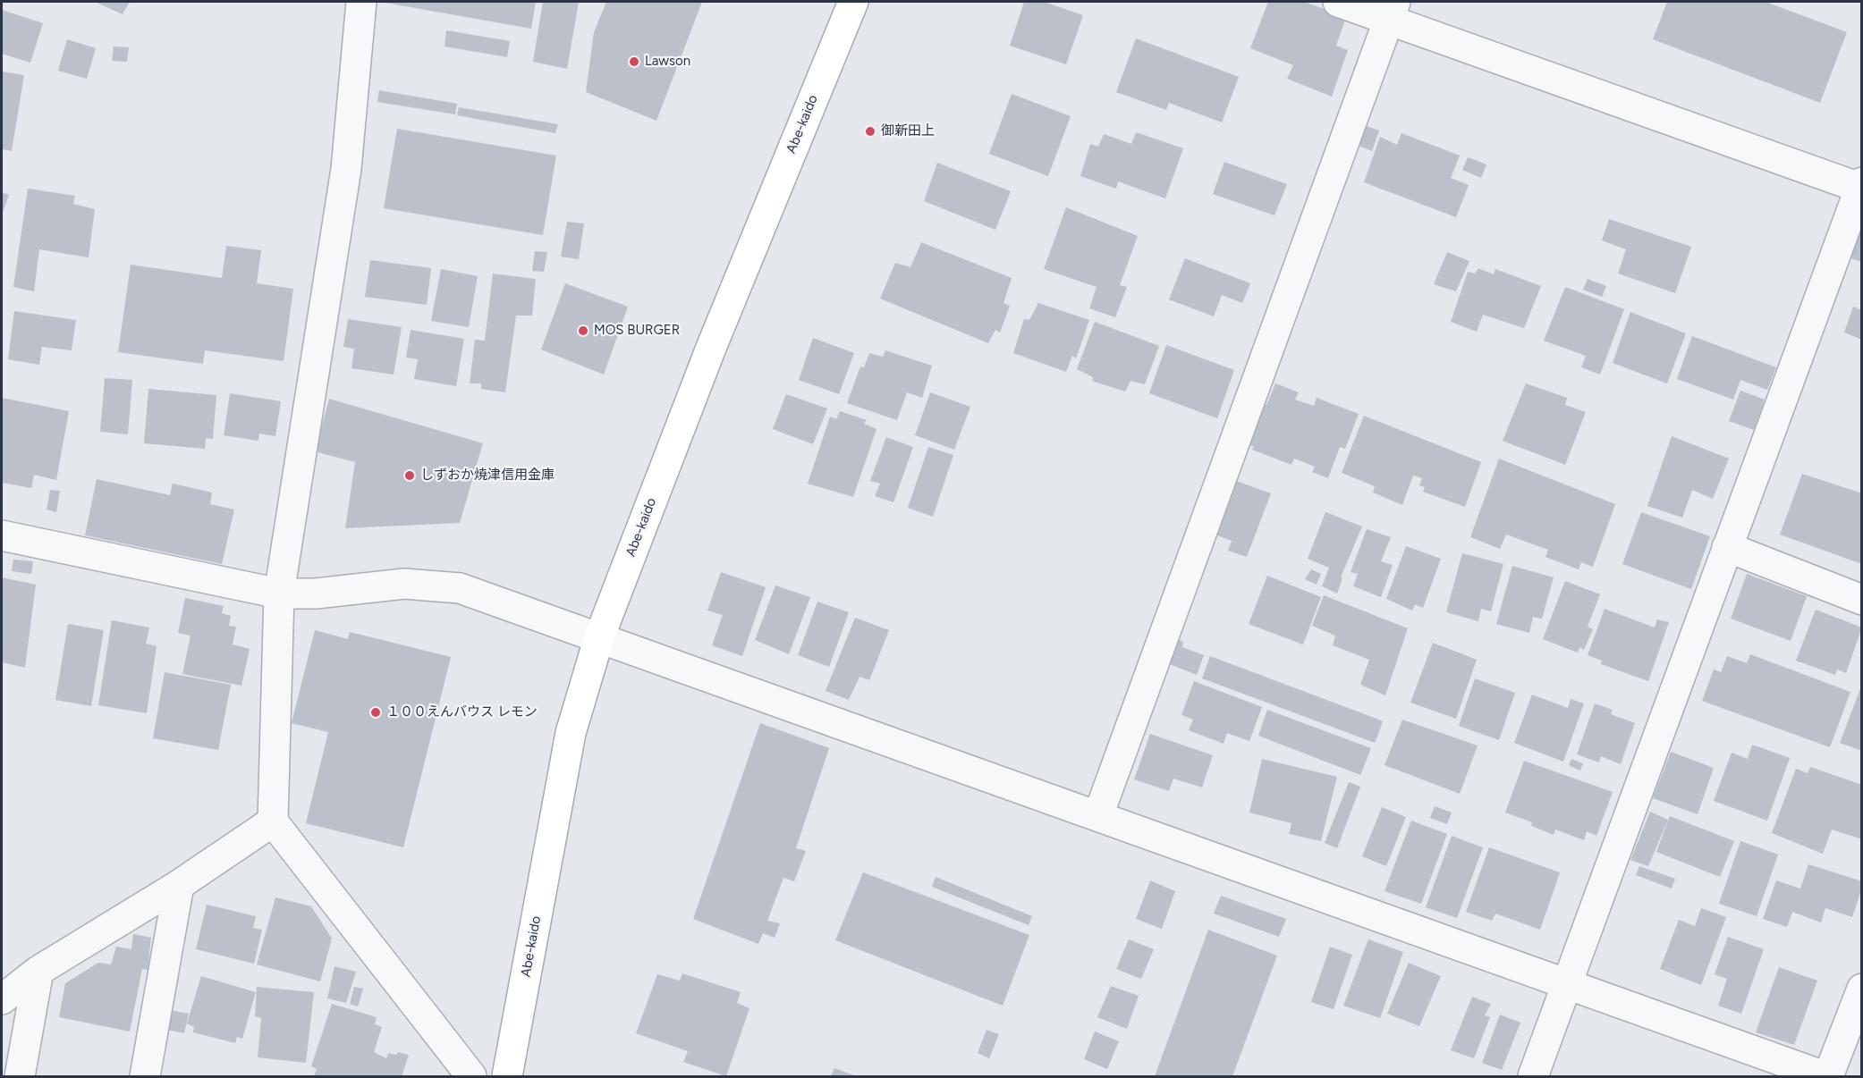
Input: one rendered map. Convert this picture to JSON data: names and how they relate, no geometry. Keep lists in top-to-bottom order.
{
  "streets": {
    "main road": ["Abe-kaido"]
  },
  "places": [
    "Lawson",
    "御新田上",
    "MOS BURGER",
    "しずおか焼津信用金庫",
    "１００えんバウス レモン"
  ]
}
